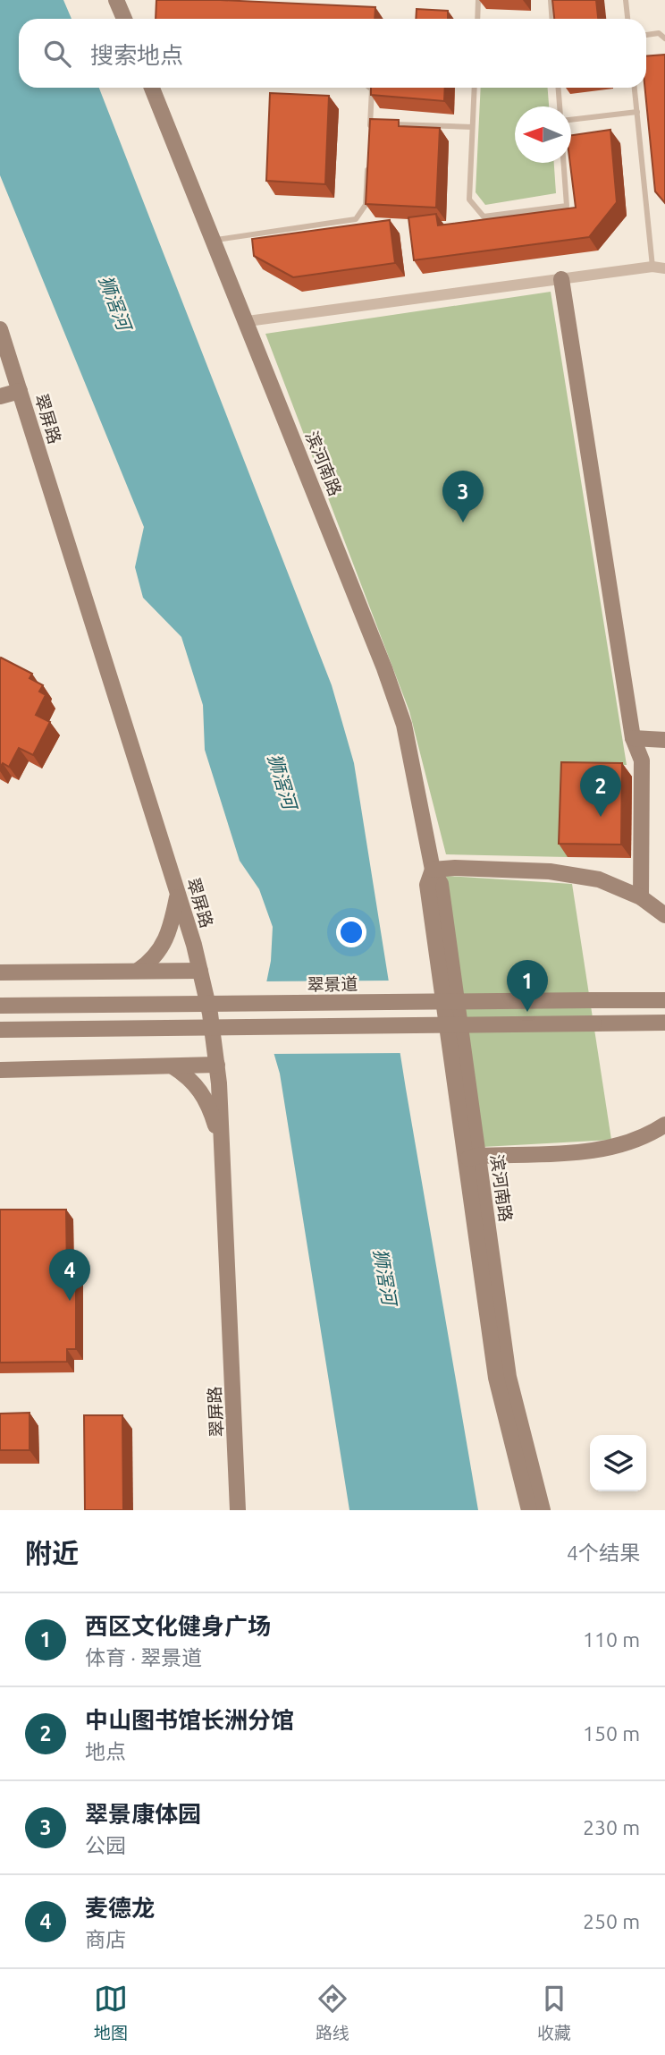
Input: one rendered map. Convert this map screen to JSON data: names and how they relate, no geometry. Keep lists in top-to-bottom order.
{
  "streets": {
    "street": ["翠屏路", "滨河南路", "翠景道"]
  },
  "water": ["狮滘河"],
  "north": "left",
  "page": {
    "search": "搜索地点",
    "pins": [
      "3",
      "2",
      "1",
      "4"
    ],
    "heading": ["附近", "4个结果"],
    "list": [
      {
        "mark": "1",
        "name": "西区文化健身广场",
        "note": "体育 · 翠景道",
        "value": "110 m"
      },
      {
        "mark": "2",
        "name": "中山图书馆长洲分馆",
        "note": "地点",
        "value": "150 m"
      },
      {
        "mark": "3",
        "name": "翠景康体园",
        "note": "公园",
        "value": "230 m"
      },
      {
        "mark": "4",
        "name": "麦德龙",
        "note": "商店",
        "value": "250 m"
      }
    ],
    "nav": ["地图", "路线", "收藏"]
  }
}
